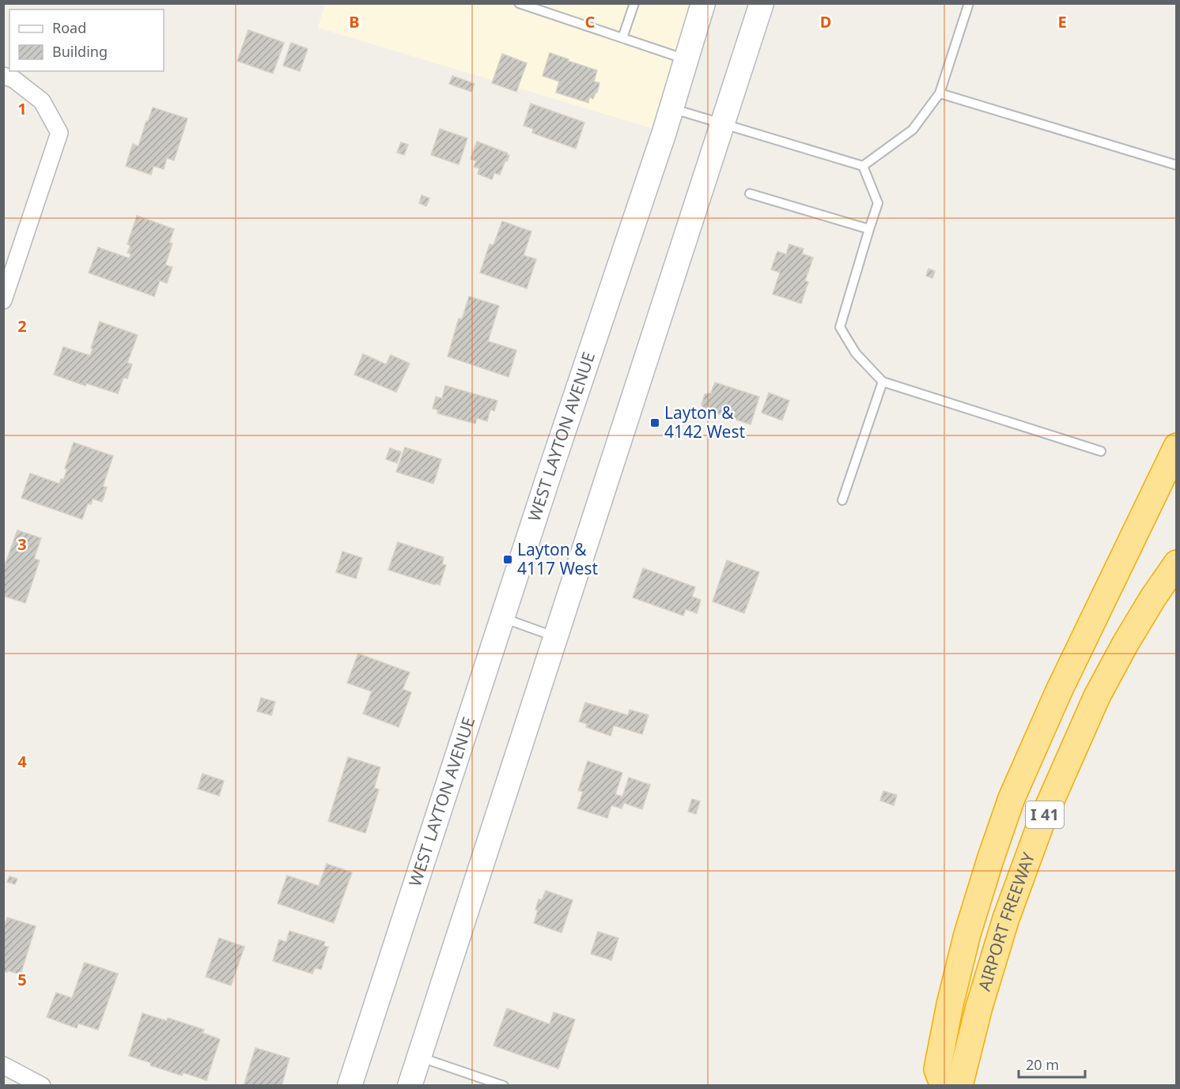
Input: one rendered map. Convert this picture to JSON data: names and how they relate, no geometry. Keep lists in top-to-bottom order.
{
  "streets": {
    "highway": ["I 41", "AIRPORT FREEWAY"],
    "main road": ["WEST LAYTON AVENUE"]
  },
  "places": {
    "transit": ["Layton & 4142 West", "Layton & 4117 West"]
  },
  "legend": ["Road", "Building"],
  "scale_bar": "20 m",
  "grid": {
    "columns": [
      "B",
      "C",
      "D",
      "E"
    ],
    "rows": [
      "1",
      "2",
      "3",
      "4",
      "5"
    ]
  }
}
